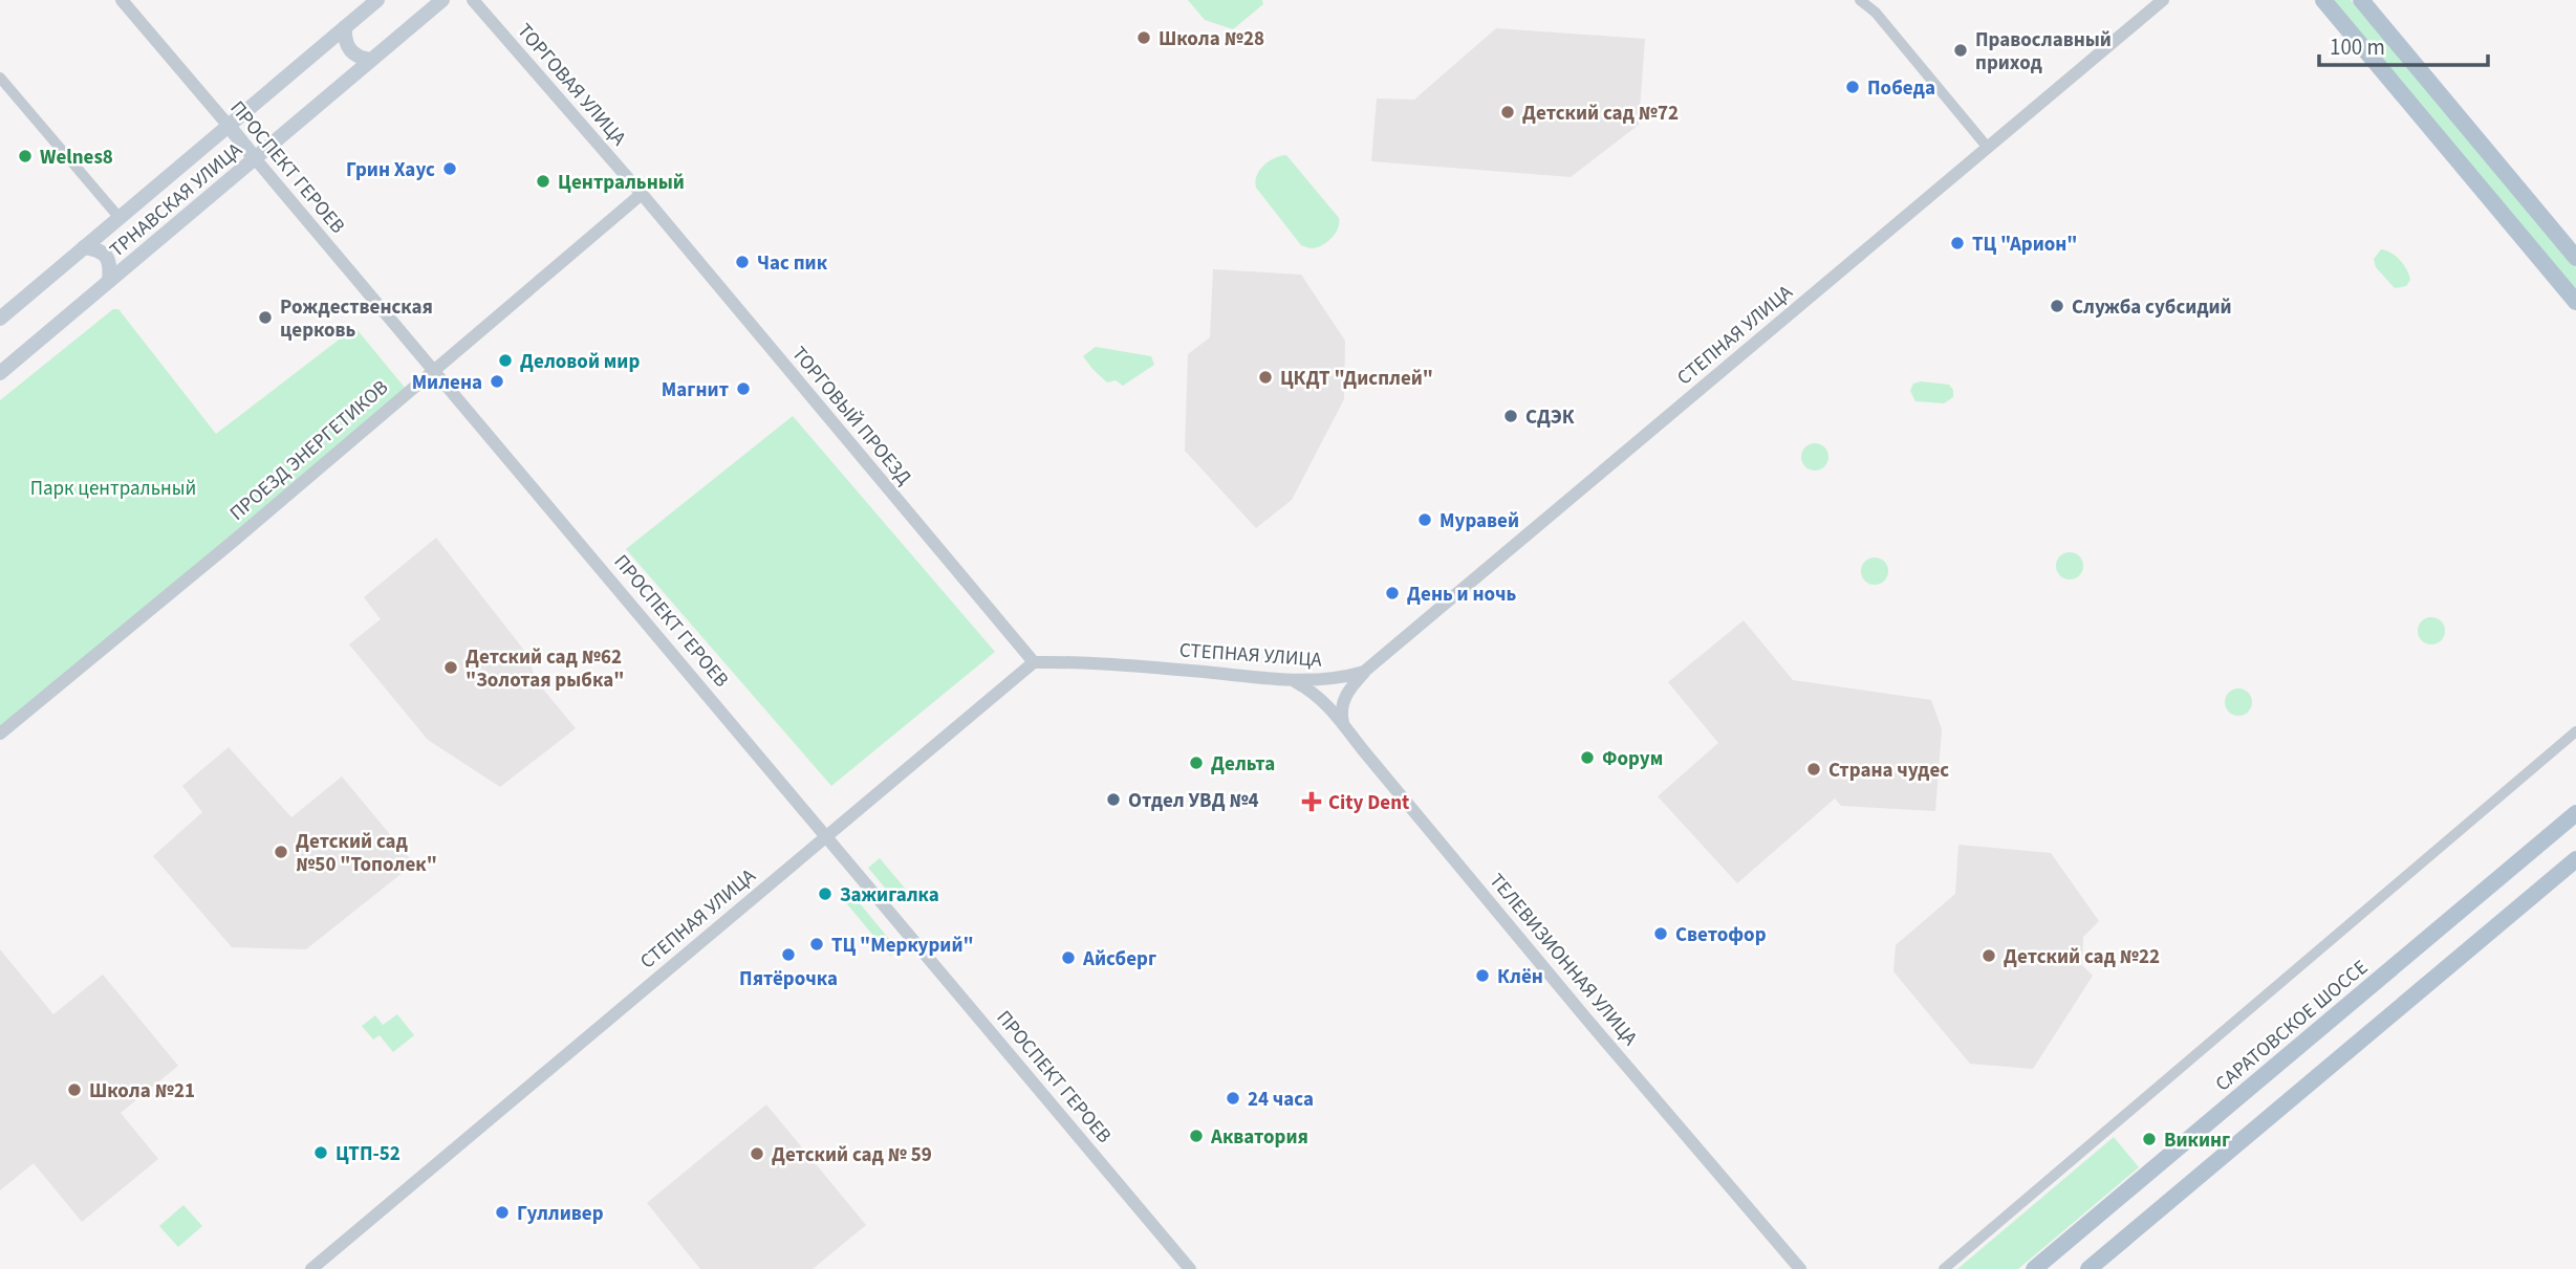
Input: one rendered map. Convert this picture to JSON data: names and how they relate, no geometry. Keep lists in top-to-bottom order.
{
  "streets": {
    "main road": ["ПРОСПЕКТ ГЕРОЕВ", "ТРНАВСКАЯ УЛИЦА", "САРАТОВСКОЕ ШОССЕ"],
    "street": [
      "ТОРГОВАЯ УЛИЦА",
      "СТЕПНАЯ УЛИЦА",
      "ТОРГОВЫЙ ПРОЕЗД",
      "ПРОЕЗД ЭНЕРГЕТИКОВ",
      "ТЕЛЕВИЗИОННАЯ УЛИЦА"
    ]
  },
  "crossings": [
    ["ТОРГОВАЯ УЛИЦА", "ТОРГОВЫЙ ПРОЕЗД"],
    ["ТОРГОВАЯ УЛИЦА", "ПРОЕЗД ЭНЕРГЕТИКОВ"],
    ["ПРОСПЕКТ ГЕРОЕВ", "ТРНАВСКАЯ УЛИЦА"],
    ["ПРОСПЕКТ ГЕРОЕВ", "СТЕПНАЯ УЛИЦА"],
    ["ПРОСПЕКТ ГЕРОЕВ", "ПРОЕЗД ЭНЕРГЕТИКОВ"],
    ["СТЕПНАЯ УЛИЦА", "ТОРГОВЫЙ ПРОЕЗД"],
    ["СТЕПНАЯ УЛИЦА", "ТЕЛЕВИЗИОННАЯ УЛИЦА"],
    ["ТОРГОВЫЙ ПРОЕЗД", "ПРОЕЗД ЭНЕРГЕТИКОВ"]
  ],
  "parks": ["Парк центральный"],
  "places": {
    "other": [
      "Школа №28",
      "Православный приход",
      "Победа",
      "Детский сад №72",
      "Welnes8",
      "Грин Хаус",
      "Центральный",
      "ТЦ \"Арион\"",
      "Час пик",
      "Служба субсидий",
      "Рождественская церковь",
      "Деловой мир",
      "ЦКДТ \"Дисплей\"",
      "Милена",
      "Магнит",
      "СДЭК",
      "Муравей",
      "День и ночь",
      "Детский сад №62 \"Золотая рыбка\"",
      "Форум",
      "Дельта",
      "Страна чудес",
      "Отдел УВД №4",
      "Детский сад №50 \"Тополек\"",
      "Зажигалка",
      "Светофор",
      "ТЦ \"Меркурий\"",
      "Пятёрочка",
      "Детский сад №22",
      "Айсберг",
      "Клён",
      "Школа №21",
      "24 часа",
      "Акватория",
      "Викинг",
      "ЦТП-52",
      "Детский сад № 59",
      "Гулливер"
    ],
    "health": ["City Dent"]
  },
  "scale_bar": "100 m"
}
